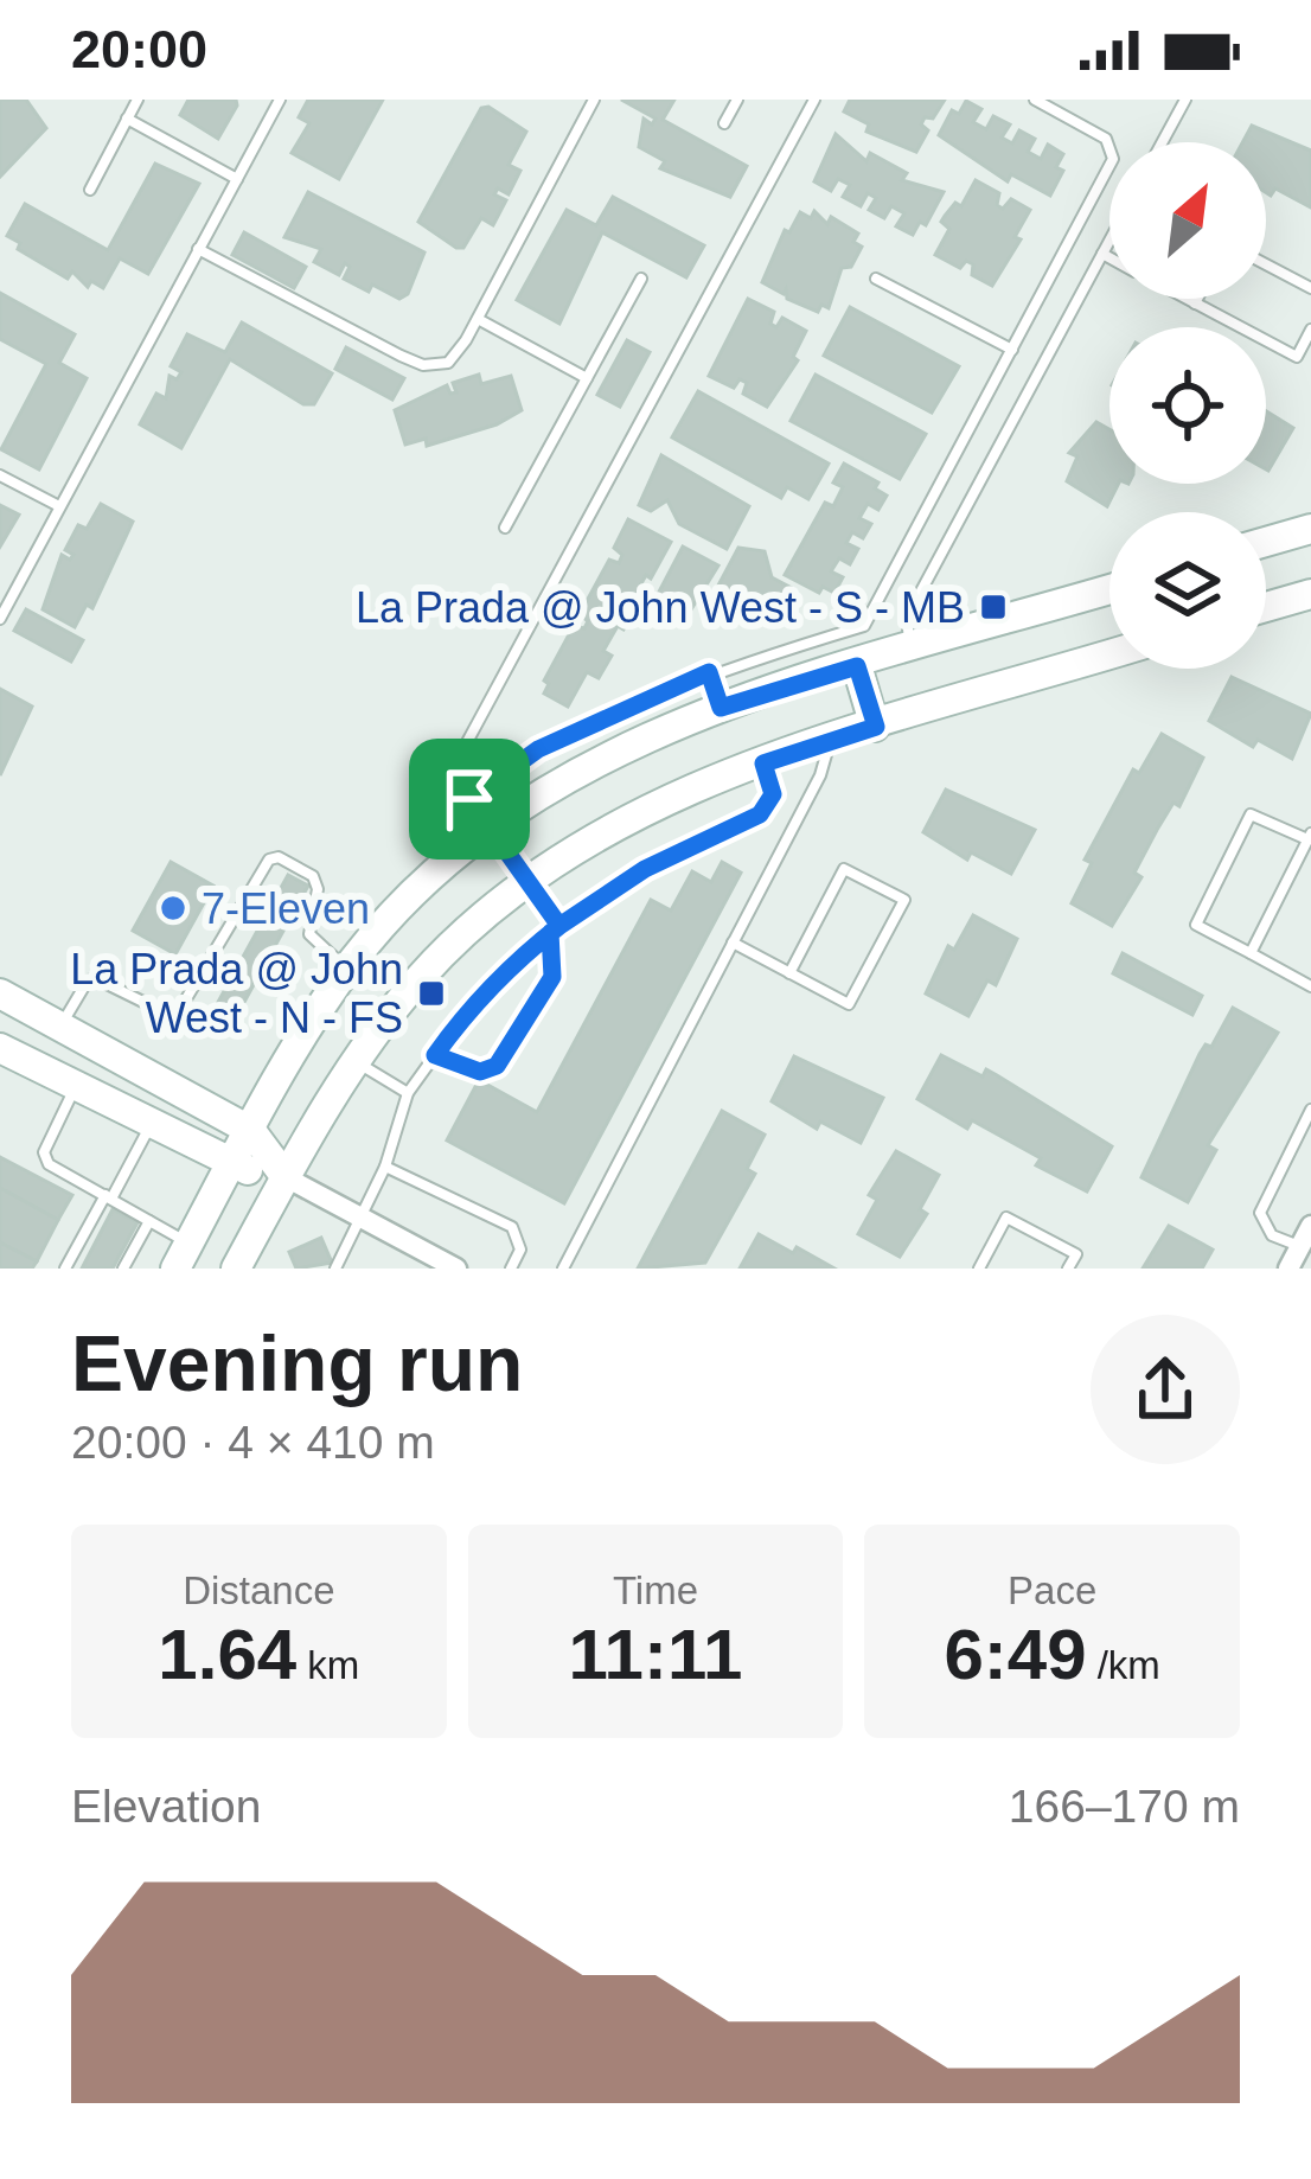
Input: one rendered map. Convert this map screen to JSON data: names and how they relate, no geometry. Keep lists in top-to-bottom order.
{
  "places": {
    "transit": ["La Prada @ John West - S - MB", "La Prada @ John West - N - FS"],
    "other": ["7-Eleven"]
  },
  "north": "top right",
  "page": {
    "status": "20:00",
    "heading": ["Evening run", "20:00 · 4 × 410 m"],
    "stats": [
      ["Distance", "1.64 km"],
      ["Time", "11:11"],
      ["Pace", "6:49 /km"]
    ],
    "chart": ["Elevation", "166–170 m"]
  }
}
